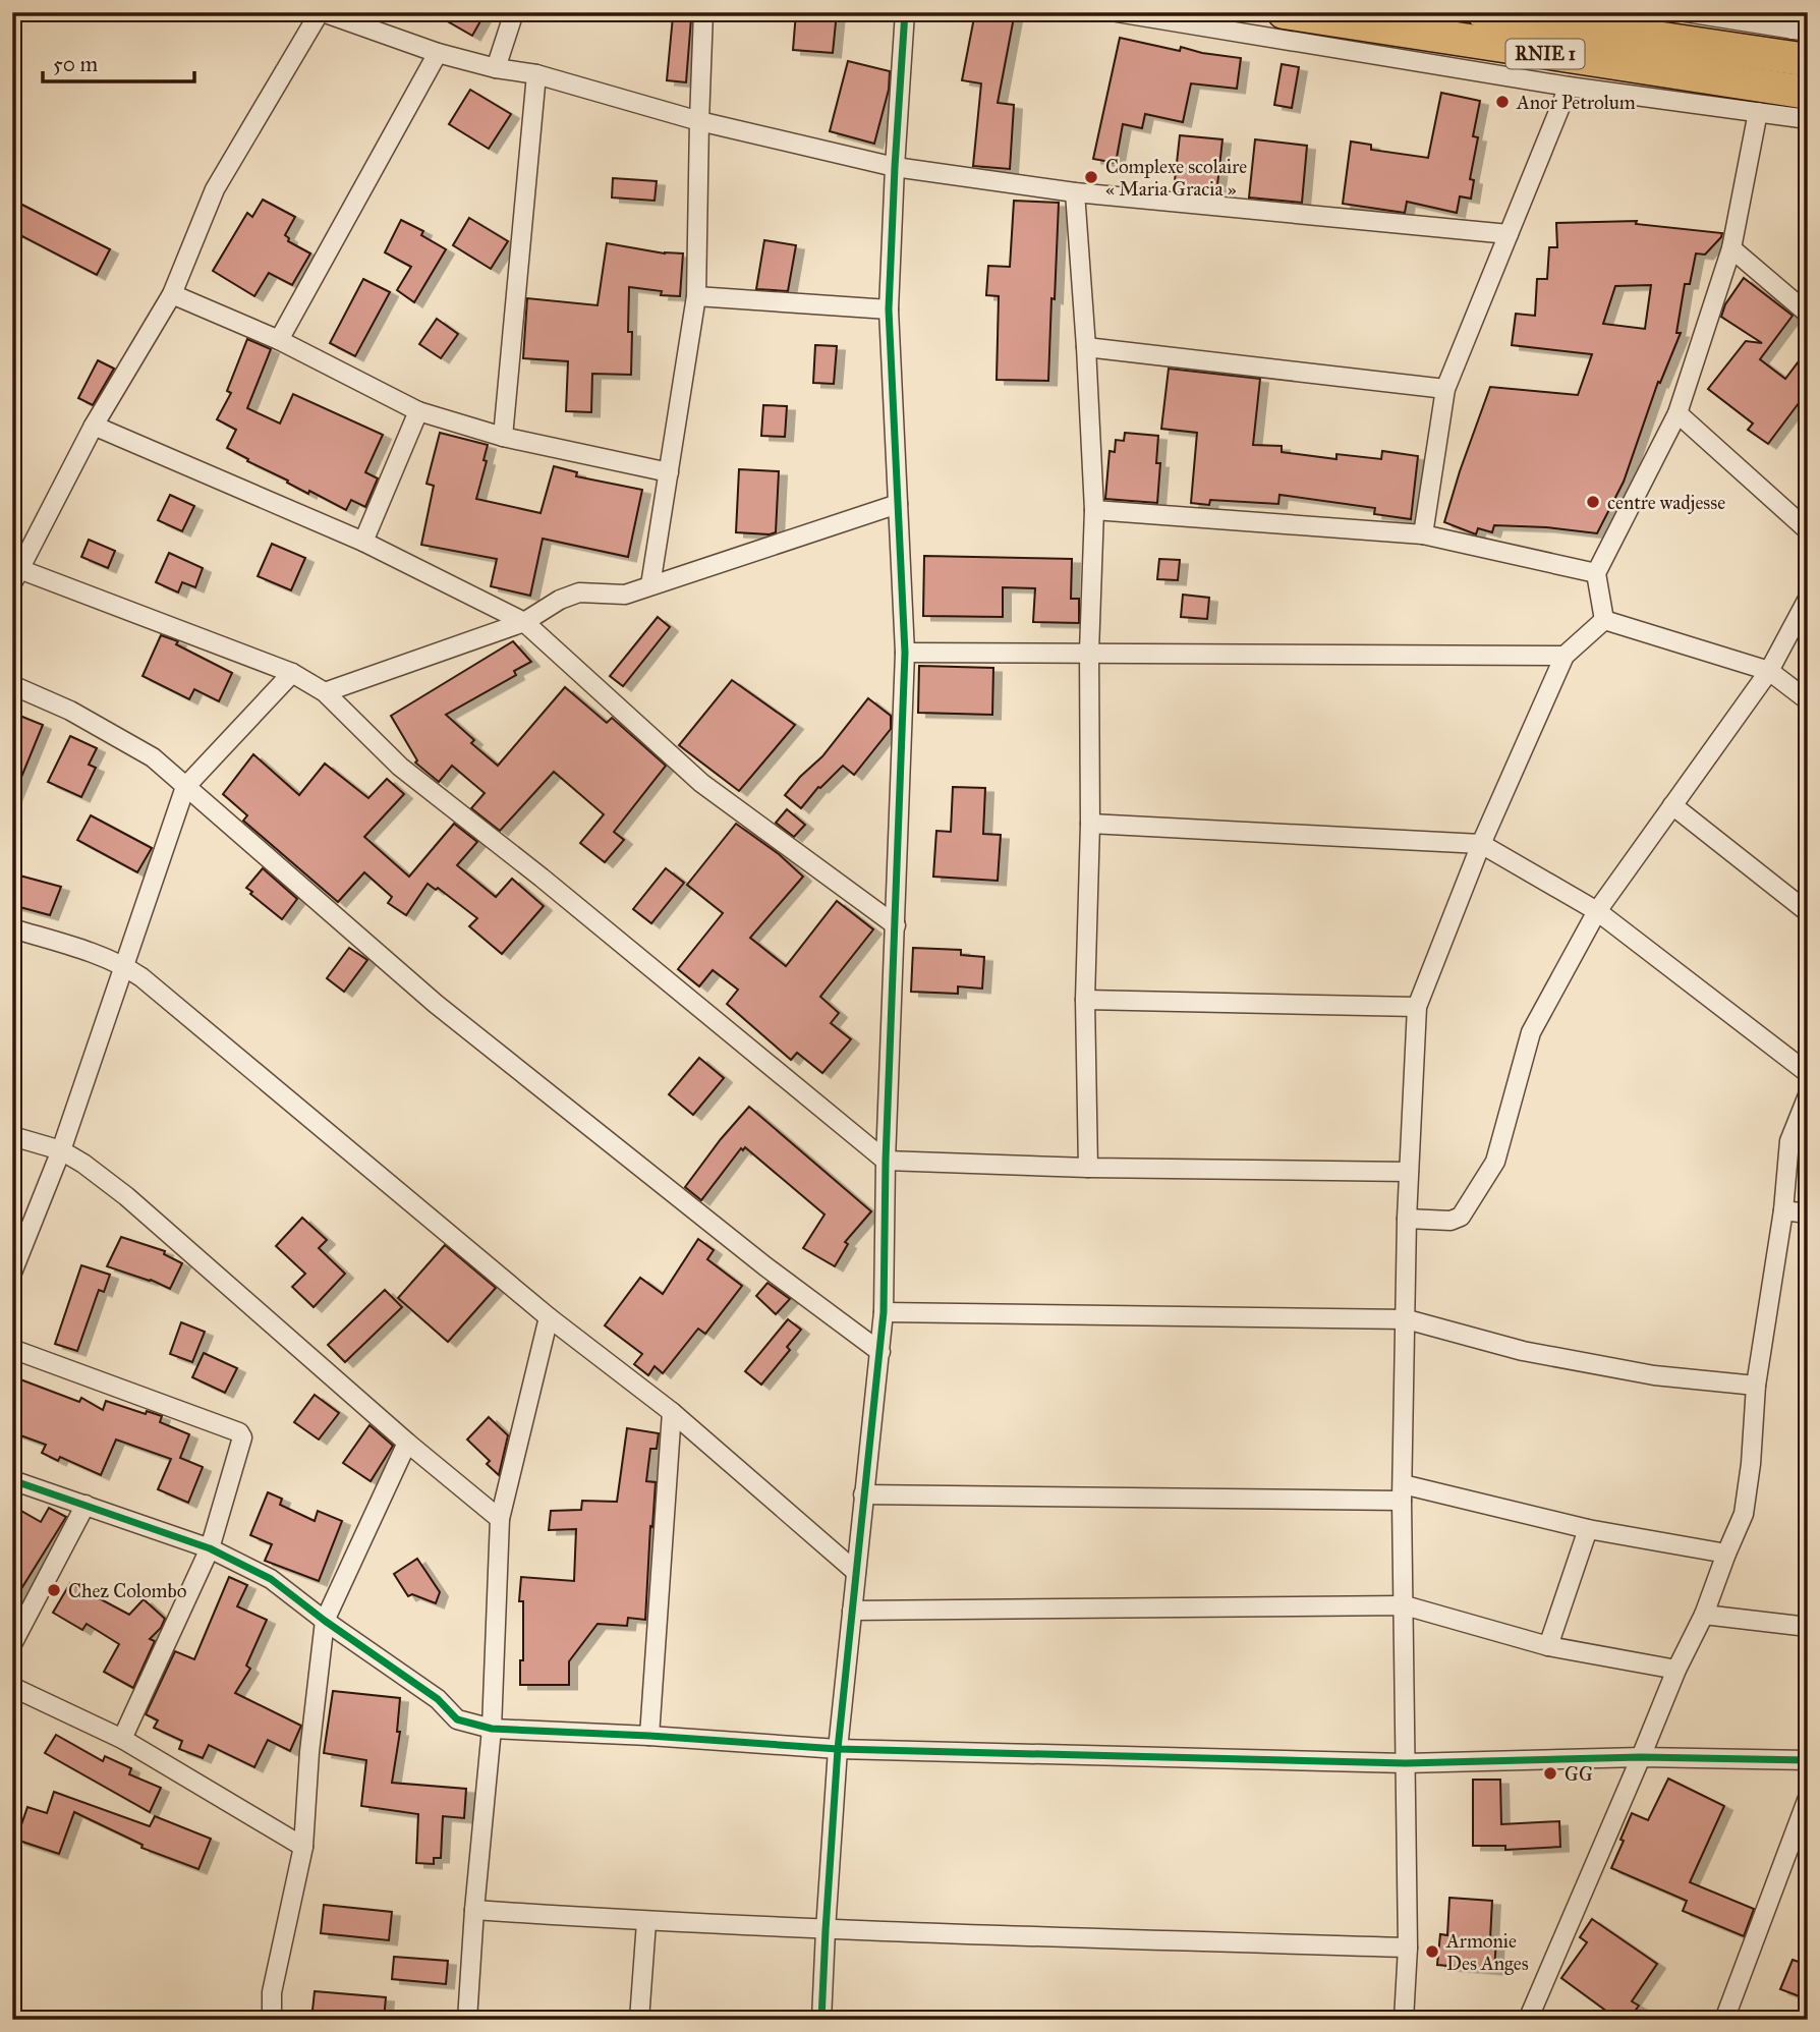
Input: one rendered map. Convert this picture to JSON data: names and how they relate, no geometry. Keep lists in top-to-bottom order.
{
  "streets": {
    "highway": ["RNIE 1"]
  },
  "places": [
    "Anor Petrolum",
    "Complexe scolaire « Maria Gracia »",
    "centre wadjesse",
    "Chez Colombo",
    "GG",
    "Armonie Des Anges"
  ],
  "scale_bar": "50 m"
}
